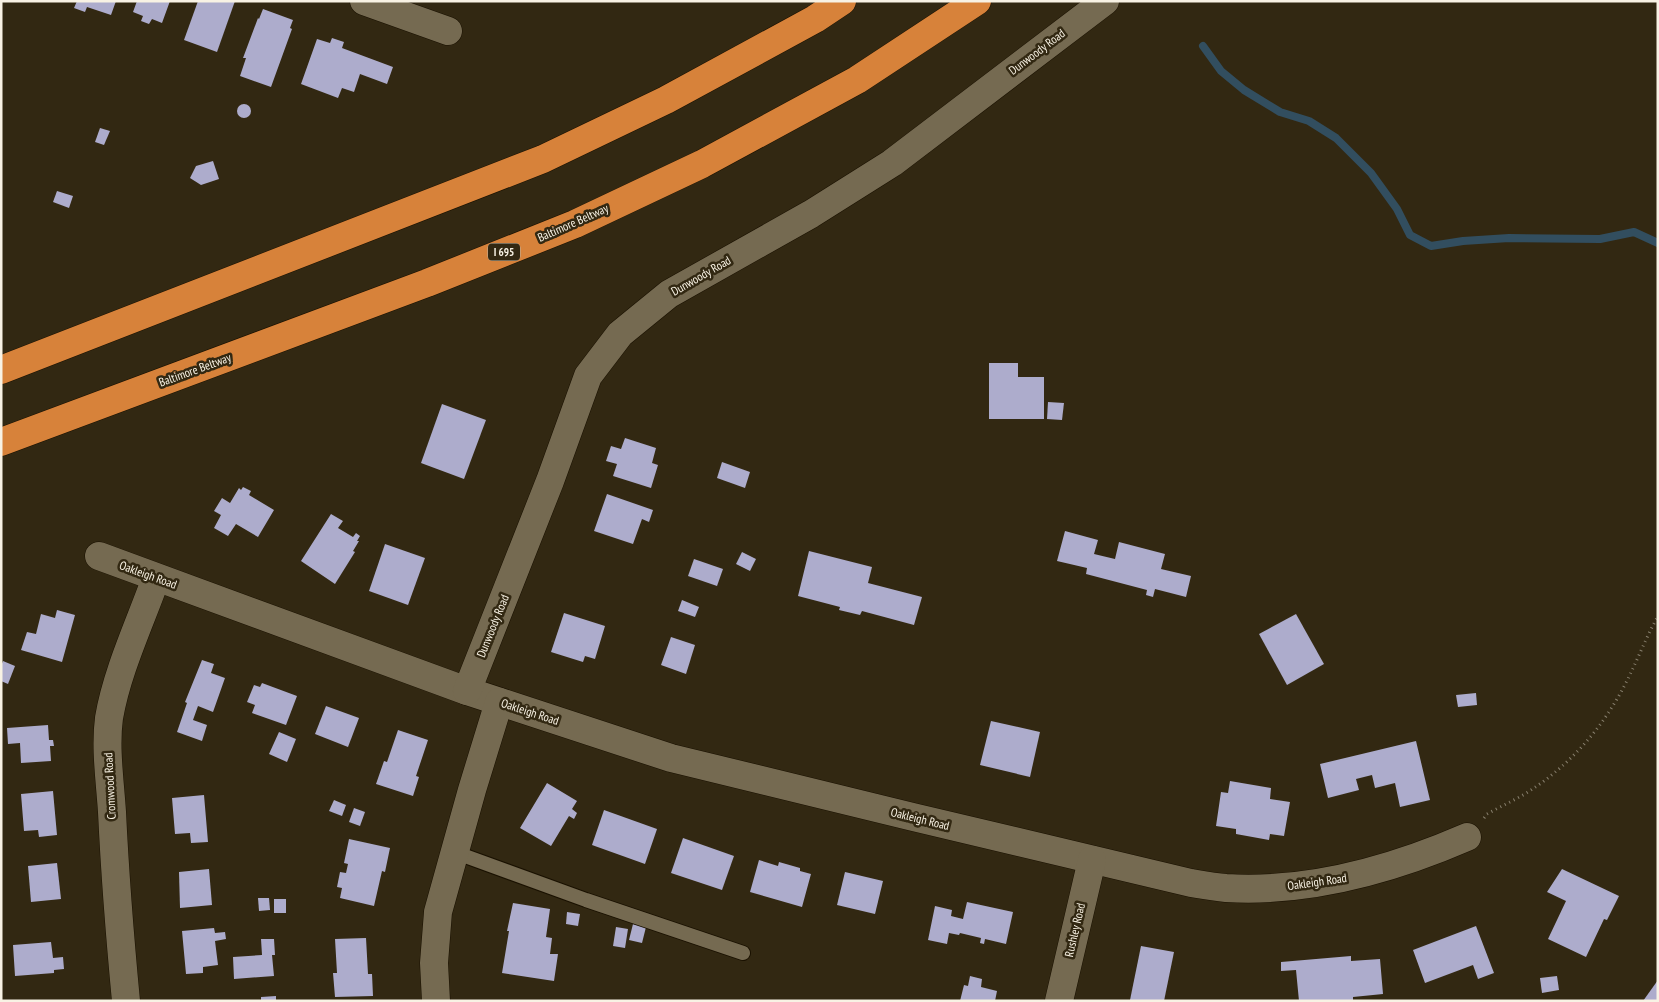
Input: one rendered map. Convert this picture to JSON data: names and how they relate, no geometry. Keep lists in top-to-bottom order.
{
  "streets": {
    "highway": ["Baltimore Beltway", "I 695"],
    "street": [
      "Dunwoody Road",
      "Oakleigh Road",
      "Cromwood Road",
      "Rushley Road"
    ]
  },
  "crossings": [
    ["Dunwoody Road", "Oakleigh Road"],
    ["Oakleigh Road", "Cromwood Road"],
    ["Oakleigh Road", "Rushley Road"]
  ]
}
